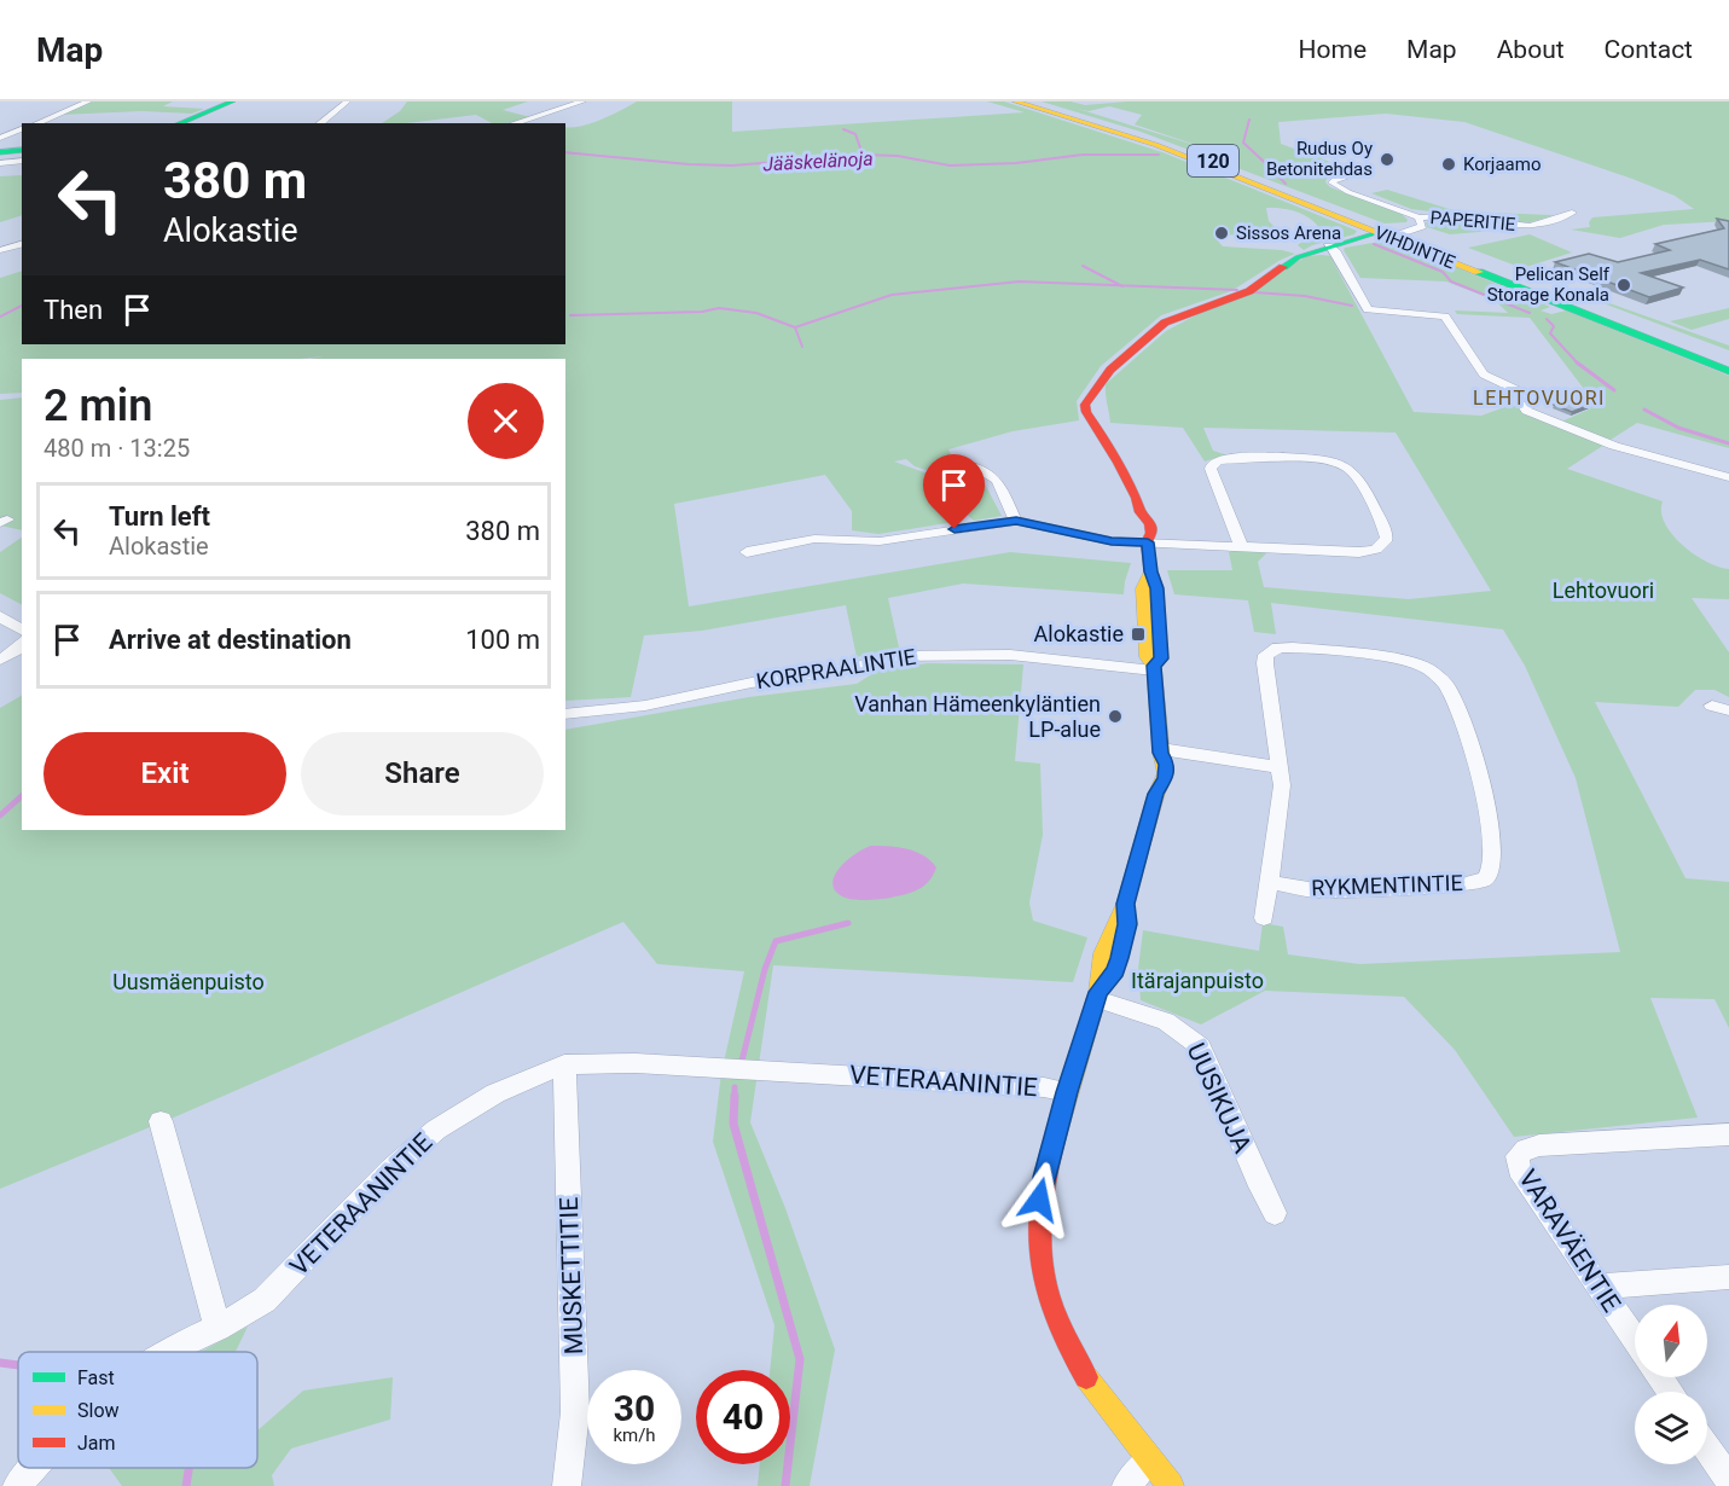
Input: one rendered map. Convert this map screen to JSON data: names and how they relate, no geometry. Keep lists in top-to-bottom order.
{
  "streets": {
    "main road": ["120", "VIHDINTIE"],
    "street": [
      "PAPERITIE",
      "KORPRAALINTIE",
      "RYKMENTINTIE",
      "VETERAANINTIE",
      "UUSIKUJA",
      "VARAVÄENTIE",
      "MUSKETTITIE"
    ]
  },
  "crossings": [
    ["PAPERITIE", "VIHDINTIE"],
    ["VETERAANINTIE", "MUSKETTITIE"]
  ],
  "districts": ["LEHTOVUORI"],
  "water": ["Jääskelänoja"],
  "parks": ["Lehtovuori", "Itärajanpuisto", "Uusmäenpuisto"],
  "places": {
    "other": [
      "Rudus Oy Betonitehdas",
      "Korjaamo",
      "Sissos Arena",
      "Pelican Self Storage Konala",
      "Vanhan Hämeenkyläntien LP-alue"
    ],
    "transit": ["Alokastie"]
  },
  "legend": ["Fast", "Slow", "Jam"],
  "north": "top",
  "page": {
    "header": "Map",
    "nav": [
      "Home",
      "Map",
      "About",
      "Contact"
    ],
    "turn": ["380 m", "Alokastie"],
    "then": "Then",
    "heading": ["2 min", "480 m · 13:25"],
    "list": [
      {
        "name": "Turn left",
        "note": "Alokastie",
        "value": "380 m"
      },
      {
        "name": "Arrive at destination",
        "value": "100 m"
      }
    ],
    "buttons": ["Exit", "Share"],
    "speed": "30 km/h",
    "limit": "40"
  }
}
